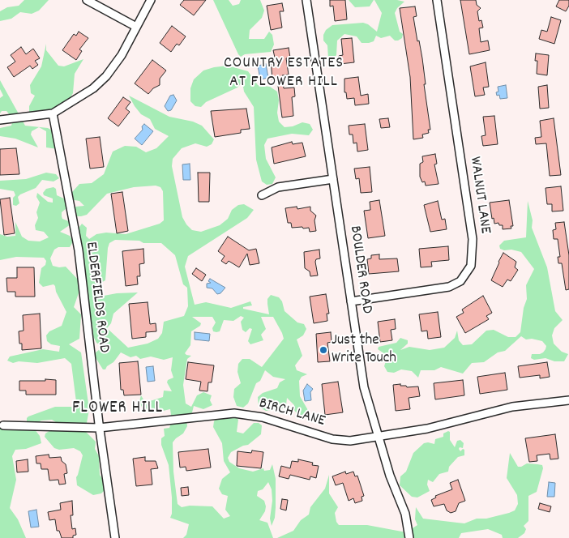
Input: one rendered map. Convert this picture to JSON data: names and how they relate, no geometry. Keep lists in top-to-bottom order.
{
  "streets": {
    "street": [
      "WALNUT LANE",
      "BOULDER ROAD",
      "ELDERFIELDS ROAD",
      "BIRCH LANE"
    ]
  },
  "crossings": [
    ["WALNUT LANE", "BOULDER ROAD"],
    ["BOULDER ROAD", "BIRCH LANE"],
    ["ELDERFIELDS ROAD", "BIRCH LANE"]
  ],
  "districts": ["COUNTRY ESTATES AT FLOWER HILL", "FLOWER HILL"],
  "places": ["Just the Write Touch"]
}
